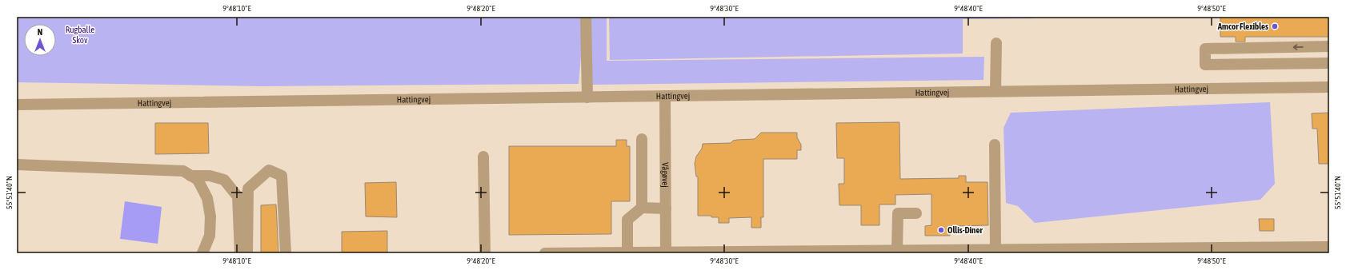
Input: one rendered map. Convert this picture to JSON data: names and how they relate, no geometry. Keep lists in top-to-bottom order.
{
  "streets": {
    "street": ["Hattingvej", "Vågøvej"]
  },
  "crossings": [
    ["Hattingvej", "Vågøvej"]
  ],
  "parks": ["Rugballe Skov"],
  "places": ["Amcor Flexibles", "Ollis-Diner"],
  "north": "top",
  "coordinates": [
    "9°48'10\"E",
    "9°48'20\"E",
    "9°48'30\"E",
    "9°48'40\"E",
    "9°48'50\"E",
    "55°51'40\"N"
  ]
}
